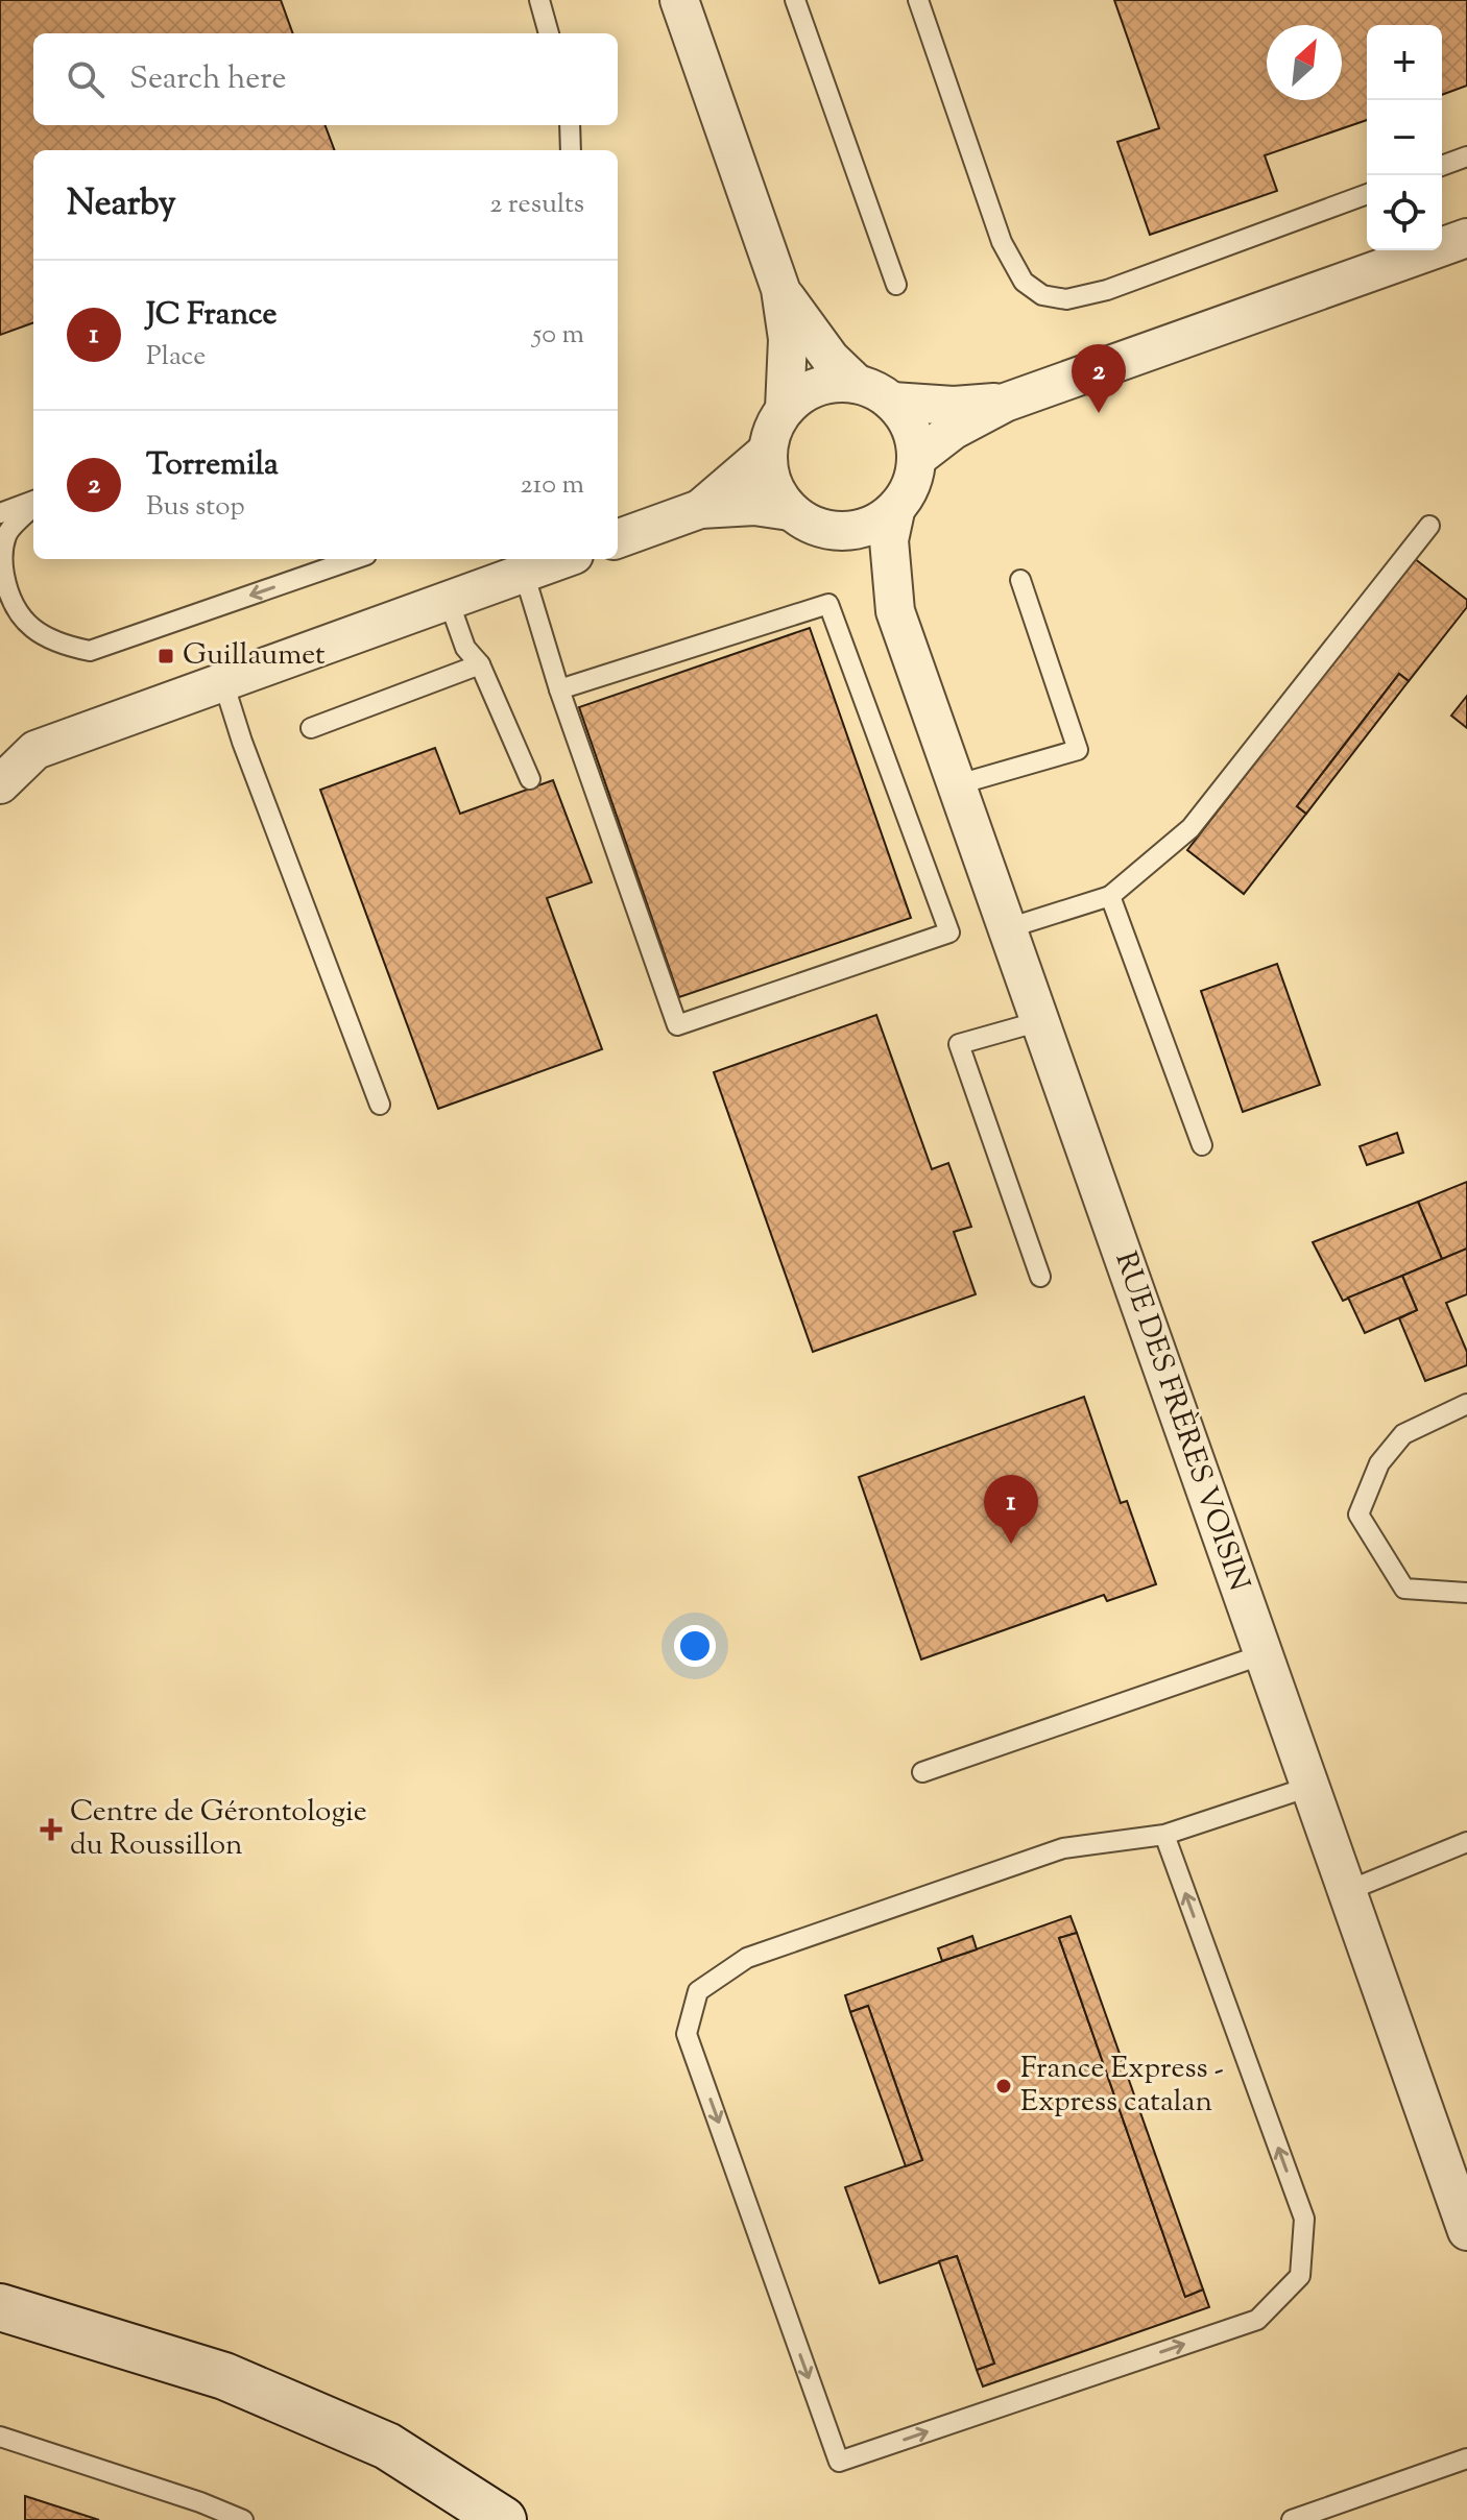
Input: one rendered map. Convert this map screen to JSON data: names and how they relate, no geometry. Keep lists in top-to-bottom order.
{
  "streets": {
    "street": ["RUE DES FRÈRES VOISIN"]
  },
  "places": {
    "transit": ["Guillaumet"],
    "health": ["Centre de Gérontologie du Roussillon"],
    "other": ["France Express - Express catalan"]
  },
  "north": "top right",
  "page": {
    "map_buttons": ["+", "−"],
    "search": "Search here",
    "heading": ["Nearby", "2 results"],
    "list": [
      {
        "mark": "1",
        "name": "JC France",
        "note": "Place",
        "value": "50 m"
      },
      {
        "mark": "2",
        "name": "Torremila",
        "note": "Bus stop",
        "value": "210 m"
      }
    ],
    "pins": ["2", "1"]
  }
}
